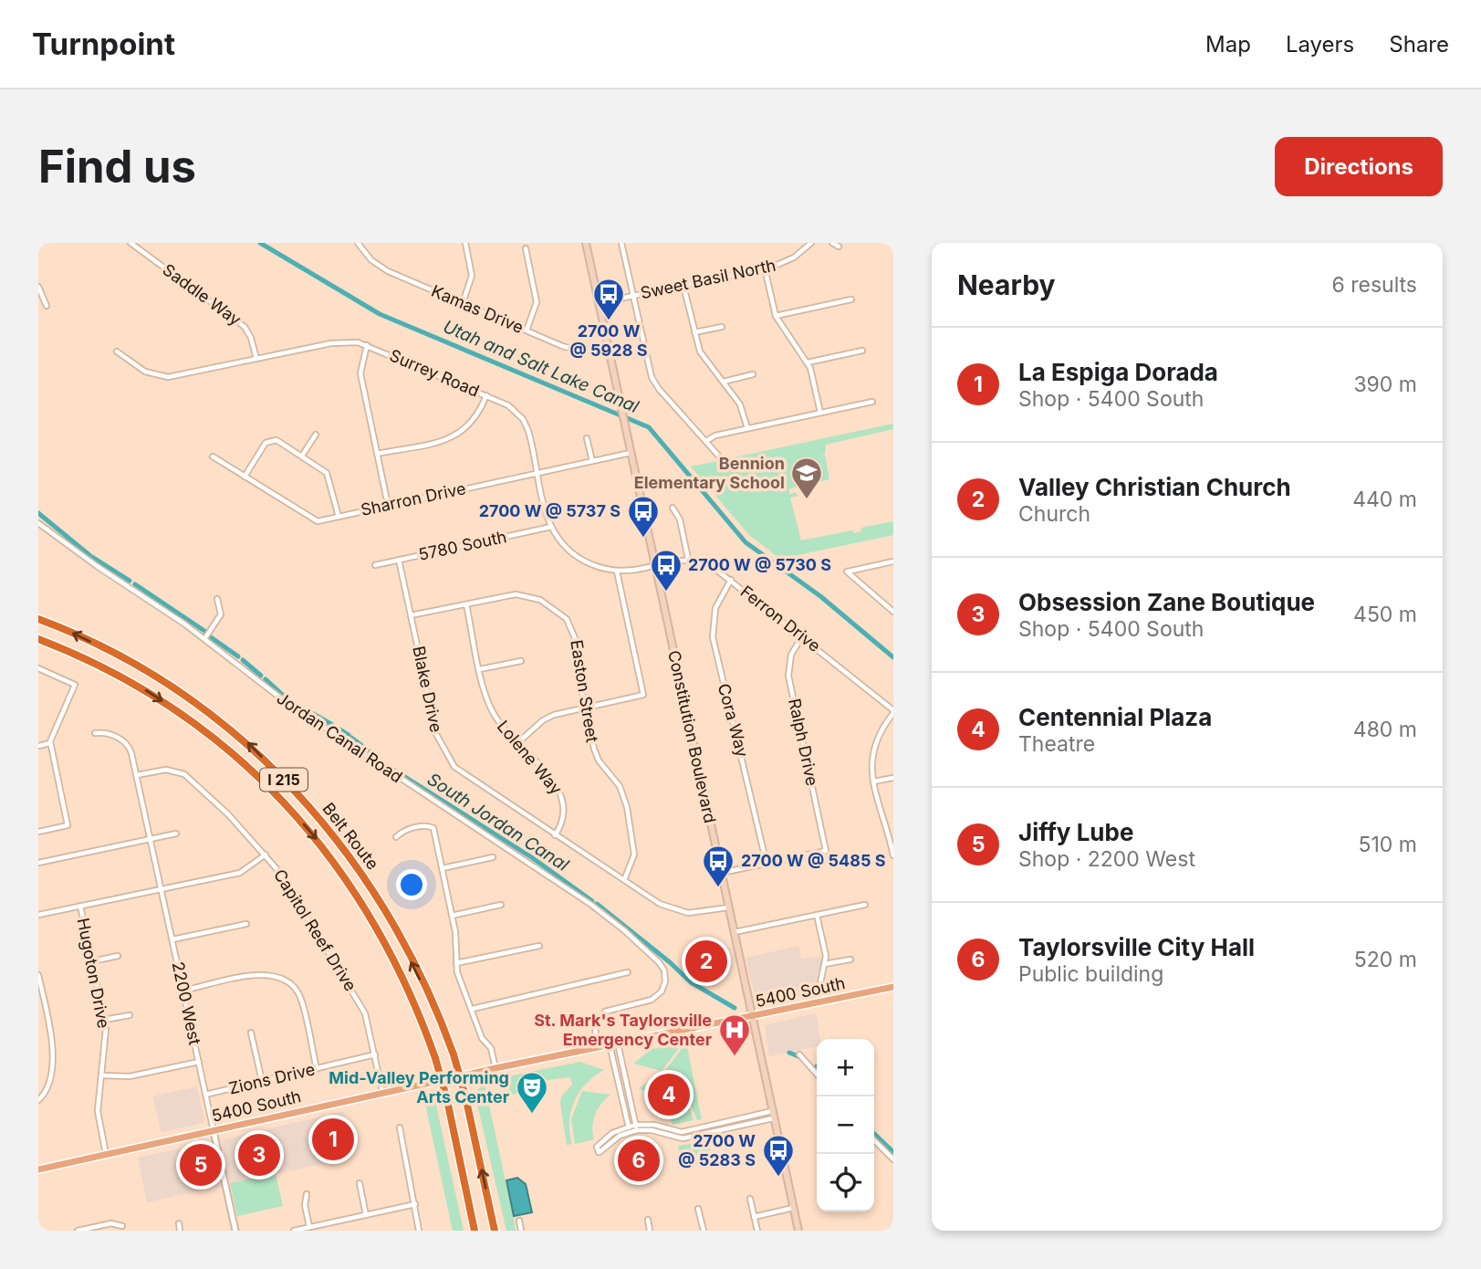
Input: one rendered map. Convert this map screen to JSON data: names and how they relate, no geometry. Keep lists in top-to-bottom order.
{
  "streets": {
    "highway": ["I 215", "Belt Route"],
    "main road": ["Constitution Boulevard", "5400 South"],
    "street": [
      "Sweet Basil North",
      "Saddle Way",
      "Kamas Drive",
      "Surrey Road",
      "Sharron Drive",
      "5780 South",
      "Ferron Drive",
      "Blake Drive",
      "Easton Street",
      "Cora Way",
      "Jordan Canal Road",
      "Ralph Drive",
      "Lolene Way",
      "Capitol Reef Drive",
      "Hugoton Drive",
      "2200 West",
      "Zions Drive"
    ]
  },
  "crossings": [
    ["Sweet Basil North", "Constitution Boulevard"],
    ["Saddle Way", "Surrey Road"],
    ["Kamas Drive", "Constitution Boulevard"],
    ["Surrey Road", "Sharron Drive"],
    ["Surrey Road", "5780 South"],
    ["Surrey Road", "Constitution Boulevard"],
    ["Sharron Drive", "Constitution Boulevard"],
    ["5780 South", "Blake Drive"],
    ["Ferron Drive", "Cora Way"],
    ["Ferron Drive", "Ralph Drive"],
    ["Blake Drive", "Easton Street"],
    ["Blake Drive", "Constitution Boulevard"],
    ["Blake Drive", "Lolene Way"],
    ["Easton Street", "Lolene Way"],
    ["Cora Way", "Ralph Drive"],
    ["Constitution Boulevard", "5400 South"],
    ["Jordan Canal Road", "5400 South"],
    ["Capitol Reef Drive", "5400 South"],
    ["Capitol Reef Drive", "2200 West"],
    ["Capitol Reef Drive", "Zions Drive"],
    ["Hugoton Drive", "5400 South"],
    ["5400 South", "2200 West"],
    ["2200 West", "Zions Drive"]
  ],
  "water": ["Utah and Salt Lake Canal", "South Jordan Canal"],
  "places": {
    "bus stop": [
      "2700 W @ 5928 S",
      "2700 W @ 5737 S",
      "2700 W @ 5730 S",
      "2700 W @ 5485 S",
      "2700 W @ 5283 S"
    ],
    "school or university": ["Bennion Elementary School"],
    "hospital": ["St. Mark's Taylorsville Emergency Center"],
    "theatre": ["Mid-Valley Performing Arts Center"]
  },
  "page": {
    "header": "Turnpoint",
    "nav": ["Map", "Layers", "Share"],
    "buttons": "Directions",
    "title": "Find us",
    "heading": ["Nearby", "6 results"],
    "list": [
      {
        "mark": "1",
        "name": "La Espiga Dorada",
        "note": "Shop · 5400 South",
        "value": "390 m"
      },
      {
        "mark": "2",
        "name": "Valley Christian Church",
        "note": "Church",
        "value": "440 m"
      },
      {
        "mark": "3",
        "name": "Obsession Zane Boutique",
        "note": "Shop · 5400 South",
        "value": "450 m"
      },
      {
        "mark": "4",
        "name": "Centennial Plaza",
        "note": "Theatre",
        "value": "480 m"
      },
      {
        "mark": "5",
        "name": "Jiffy Lube",
        "note": "Shop · 2200 West",
        "value": "510 m"
      },
      {
        "mark": "6",
        "name": "Taylorsville City Hall",
        "note": "Public building",
        "value": "520 m"
      }
    ],
    "pins": [
      "2",
      "4",
      "1",
      "3",
      "6",
      "5"
    ],
    "map_buttons": ["+", "−"]
  }
}
